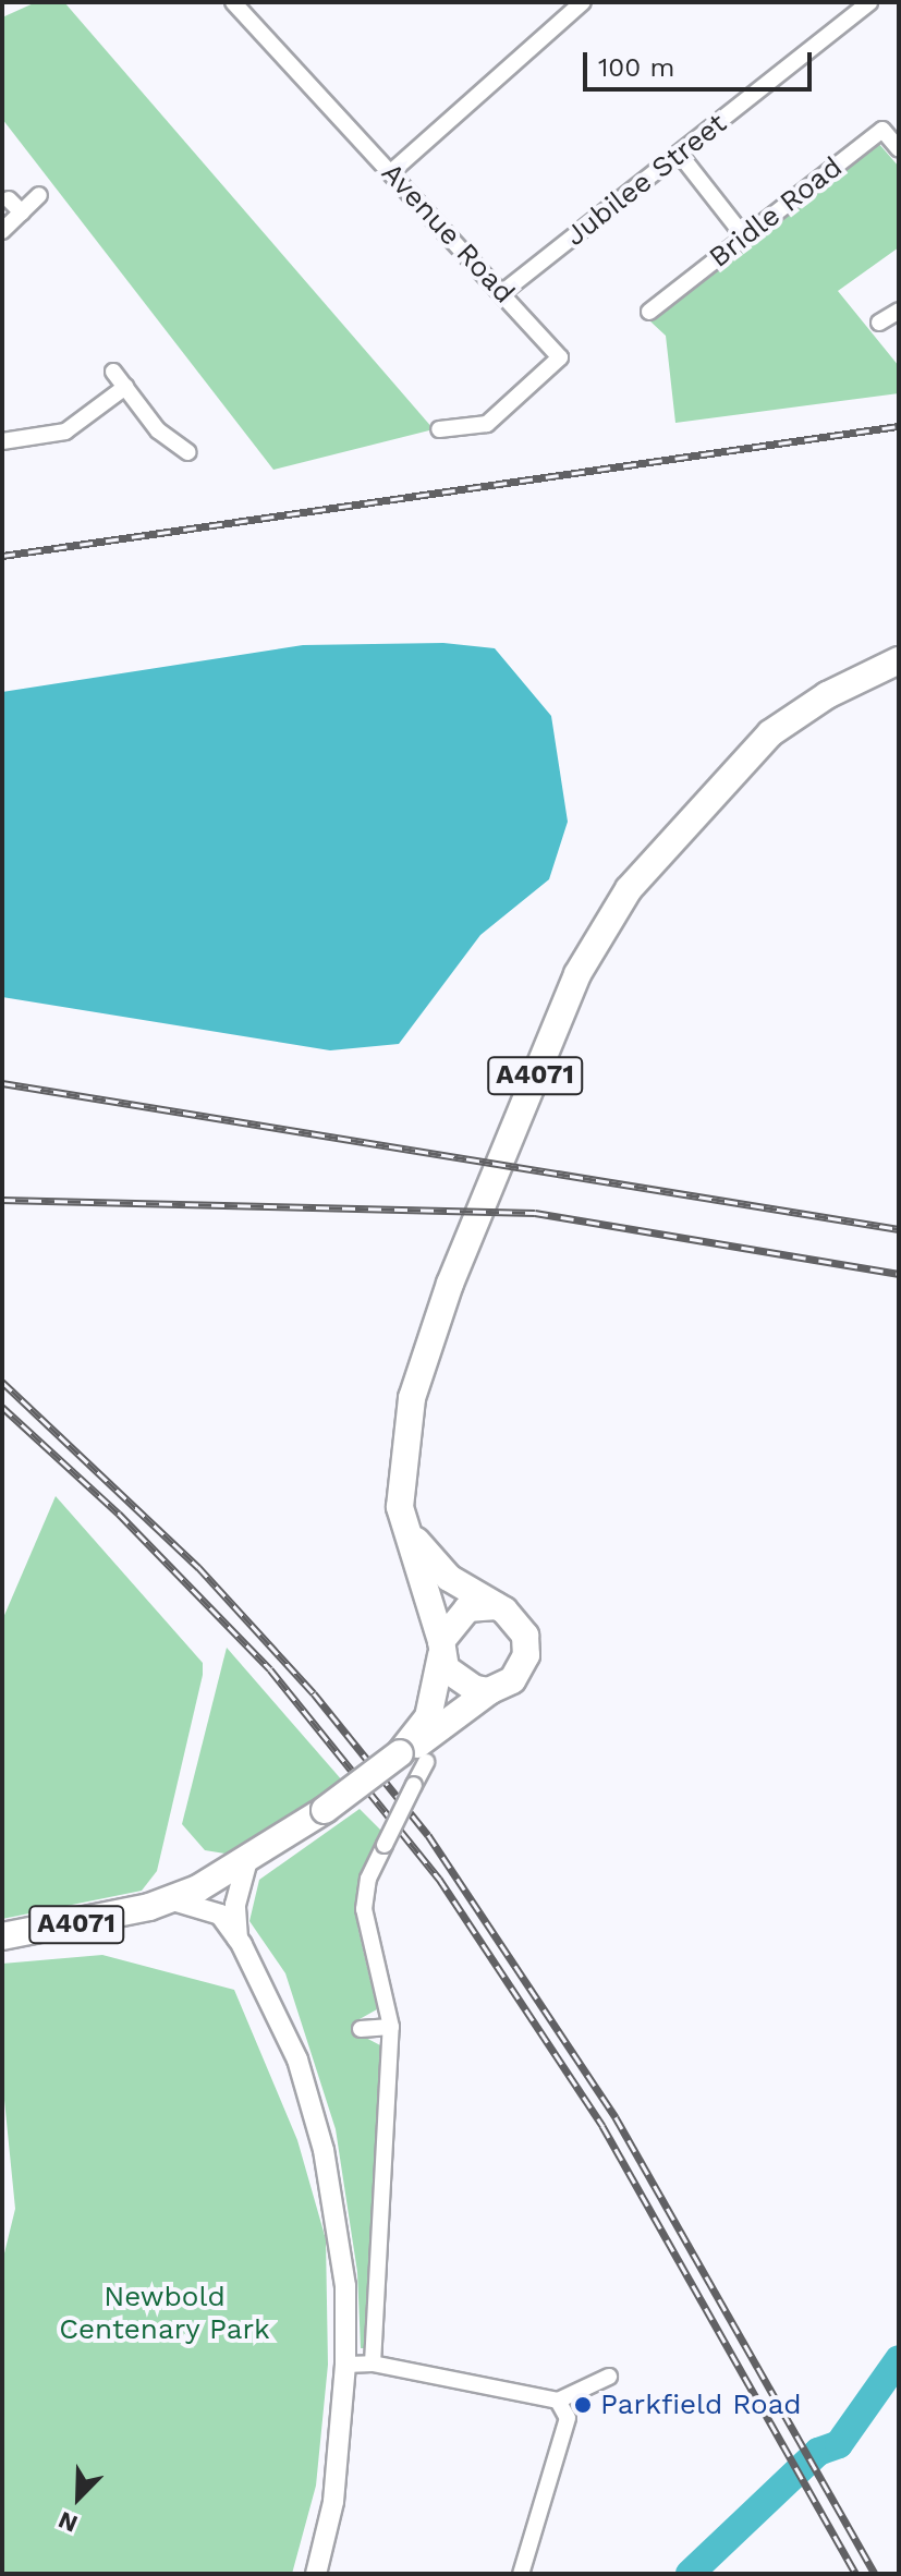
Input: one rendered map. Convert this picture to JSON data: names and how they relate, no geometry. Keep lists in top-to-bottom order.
{
  "streets": {
    "highway": ["A4071"],
    "street": ["Jubilee Street", "Bridle Road", "Avenue Road"]
  },
  "crossings": [
    ["Jubilee Street", "Avenue Road"]
  ],
  "parks": ["Newbold Centenary Park"],
  "places": ["Parkfield Road"],
  "scale_bar": "100 m",
  "north": "bottom left"
}
